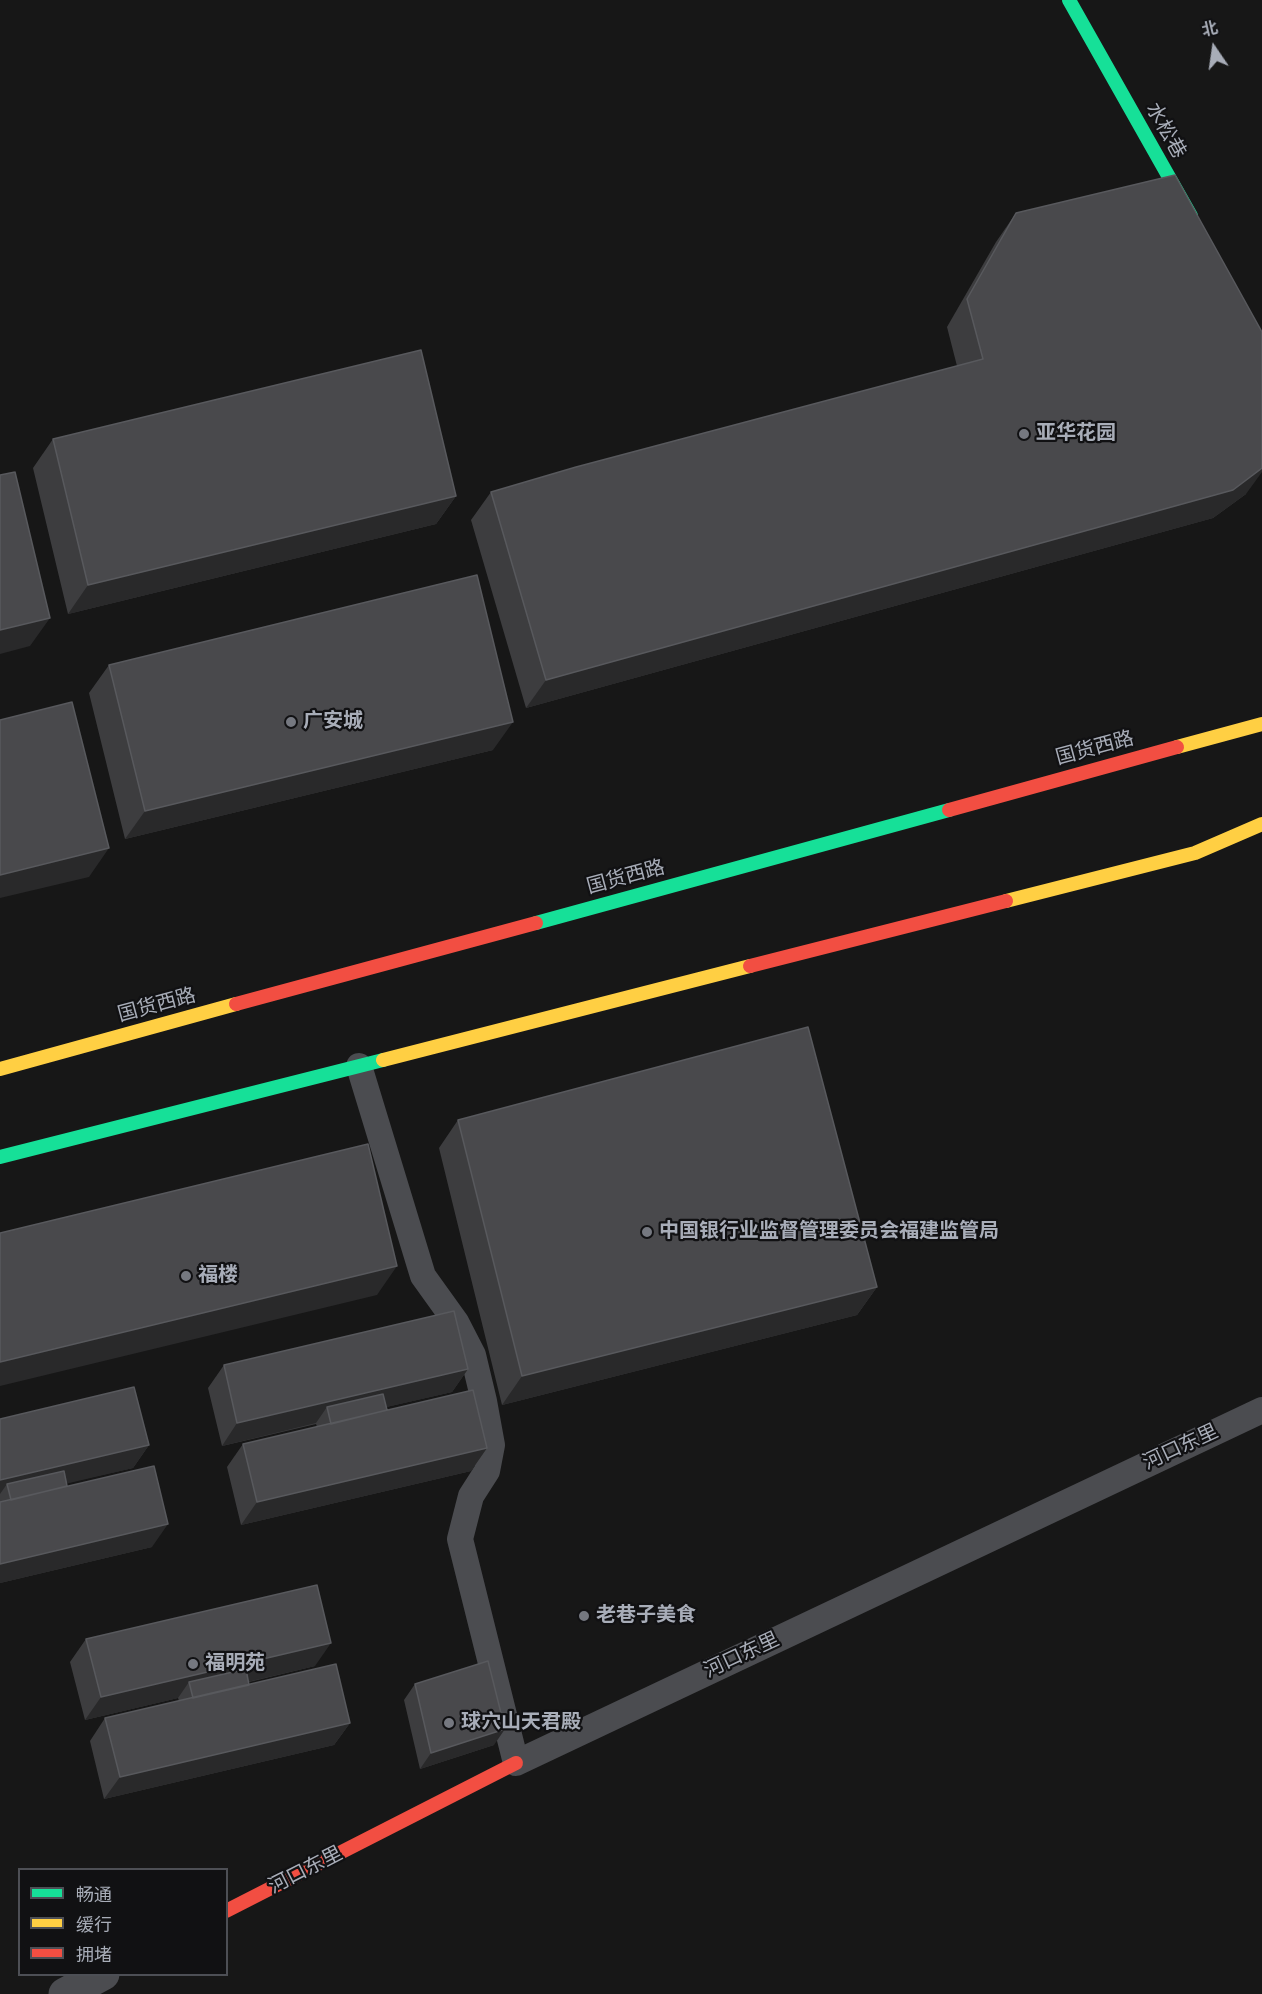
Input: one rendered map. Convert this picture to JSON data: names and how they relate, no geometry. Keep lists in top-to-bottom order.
{
  "streets": {
    "main road": ["水松巷", "国货西路", "河口东里"]
  },
  "places": [
    "亚华花园",
    "广安城",
    "中国银行业监督管理委员会福建监管局",
    "福楼",
    "老巷子美食",
    "福明苑",
    "球穴山天君殿"
  ],
  "legend": ["畅通", "缓行", "拥堵"],
  "north": "top"
}
